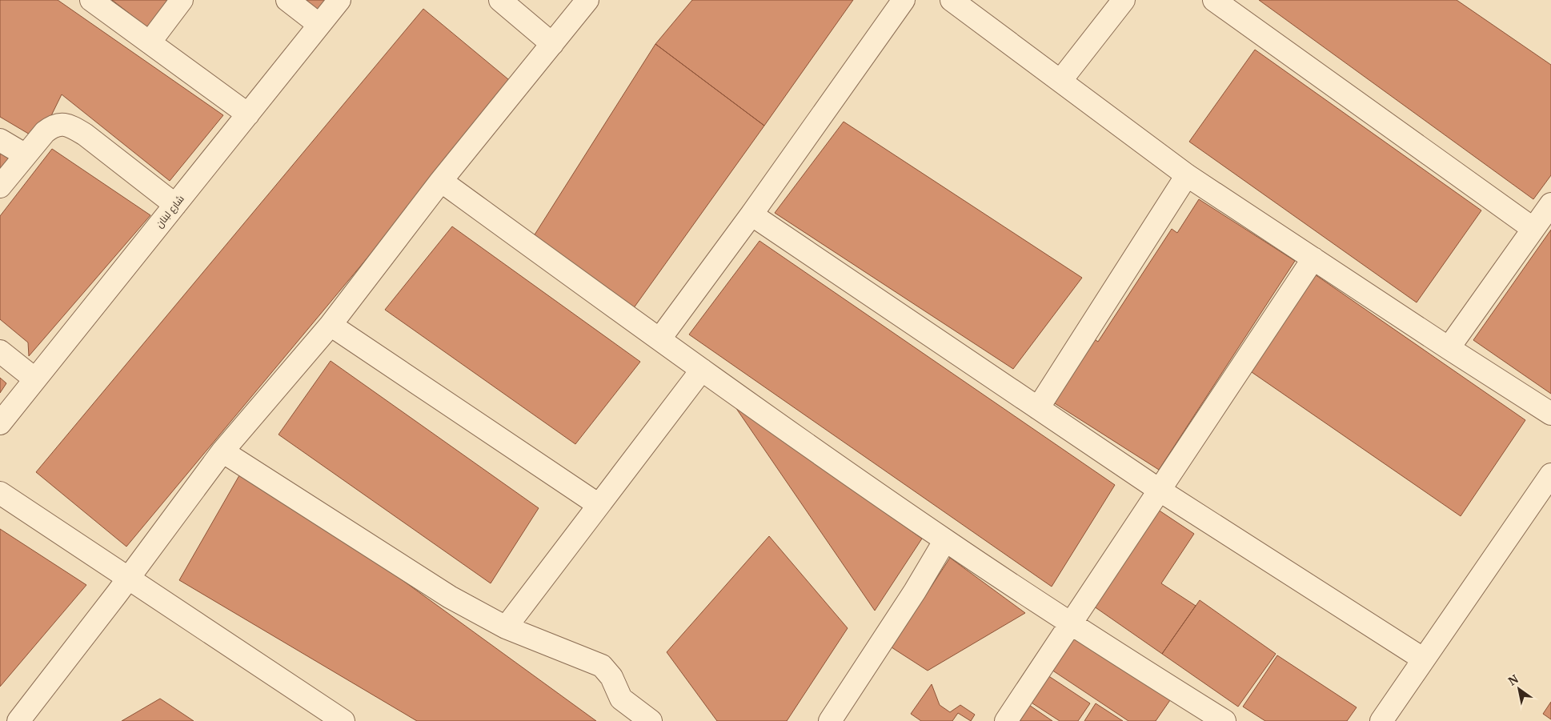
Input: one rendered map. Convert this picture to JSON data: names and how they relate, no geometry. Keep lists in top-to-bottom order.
{
  "streets": {
    "street": ["شارع لبنان"]
  },
  "north": "top left"
}
